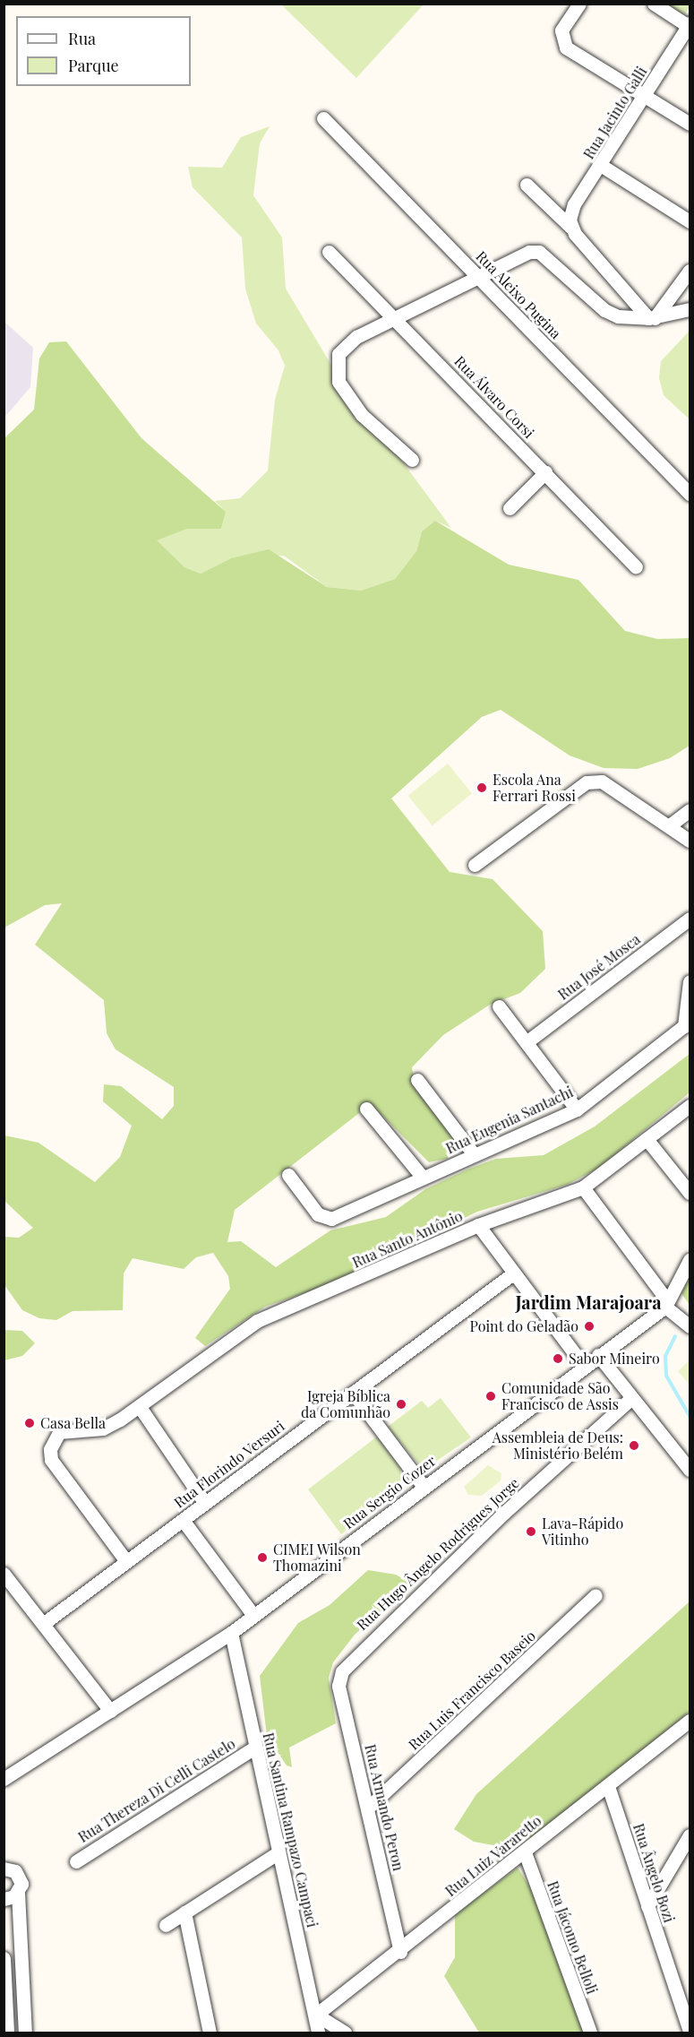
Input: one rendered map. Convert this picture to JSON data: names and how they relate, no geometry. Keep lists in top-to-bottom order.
{
  "streets": {
    "street": [
      "Rua Jacinto Galli",
      "Rua Aleixo Pugina",
      "Rua Álvaro Corsi",
      "Rua José Mosca",
      "Rua Eugenia Santachi",
      "Rua Santo Antônio",
      "Rua Florindo Versuri",
      "Rua Sergio Cozer",
      "Rua Hugo Ângelo Rodrigues Jorge",
      "Rua Luis Francisco Baseio",
      "Rua Thereza Di Celli Castelo",
      "Rua Armando Peron",
      "Rua Santina Rampazo Campaci",
      "Rua Luiz Vararetto",
      "Rua Ângelo Bozi",
      "Rua Jácomo Belloli"
    ]
  },
  "crossings": [
    ["Rua Santo Antônio", "Rua Florindo Versuri"],
    ["Rua Sergio Cozer", "Rua Santina Rampazo Campaci"],
    ["Rua Hugo Ângelo Rodrigues Jorge", "Rua Armando Peron"],
    ["Rua Luis Francisco Baseio", "Rua Armando Peron"],
    ["Rua Thereza Di Celli Castelo", "Rua Santina Rampazo Campaci"],
    ["Rua Armando Peron", "Rua Luiz Vararetto"],
    ["Rua Santina Rampazo Campaci", "Rua Luiz Vararetto"],
    ["Rua Luiz Vararetto", "Rua Ângelo Bozi"],
    ["Rua Luiz Vararetto", "Rua Jácomo Belloli"]
  ],
  "districts": ["Jardim Marajoara"],
  "places": [
    "Escola Ana Ferrari Rossi",
    "Point do Geladão",
    "Sabor Mineiro",
    "Comunidade São Francisco de Assis",
    "Igreja Bíblica da Comunhão",
    "Casa Bella",
    "Assembleia de Deus: Ministério Belém",
    "Lava-Rápido Vitinho",
    "CIMEI Wilson Thomazini"
  ],
  "legend": ["Rua", "Parque"]
}
